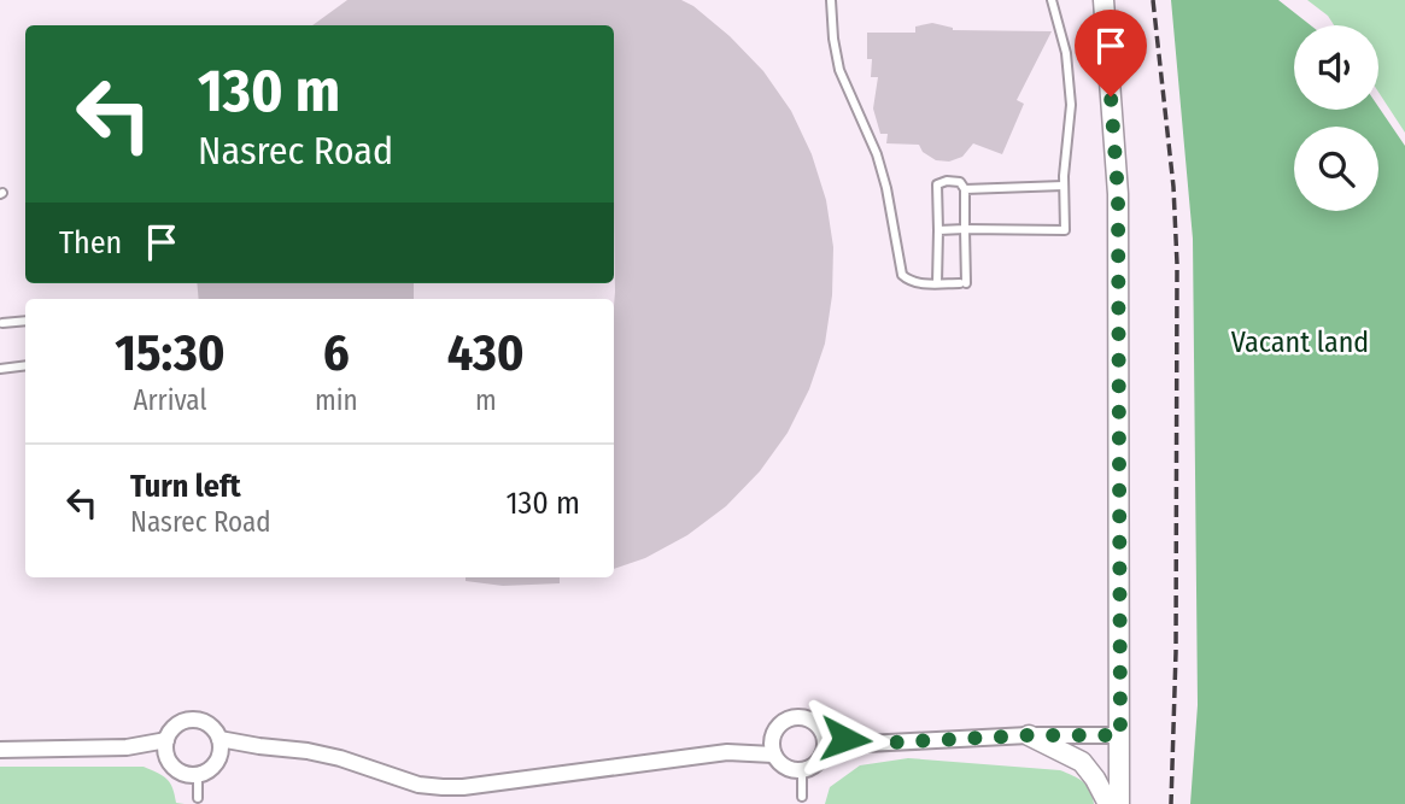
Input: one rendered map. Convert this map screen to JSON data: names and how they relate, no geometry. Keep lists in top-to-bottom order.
{
  "parks": ["Vacant land"],
  "page": {
    "turn": ["130 m", "Nasrec Road"],
    "then": "Then",
    "eta": [
      "15:30",
      "Arrival",
      "6",
      "min",
      "430",
      "m"
    ],
    "list": [
      {
        "name": "Turn left",
        "note": "Nasrec Road",
        "value": "130 m"
      }
    ]
  }
}
